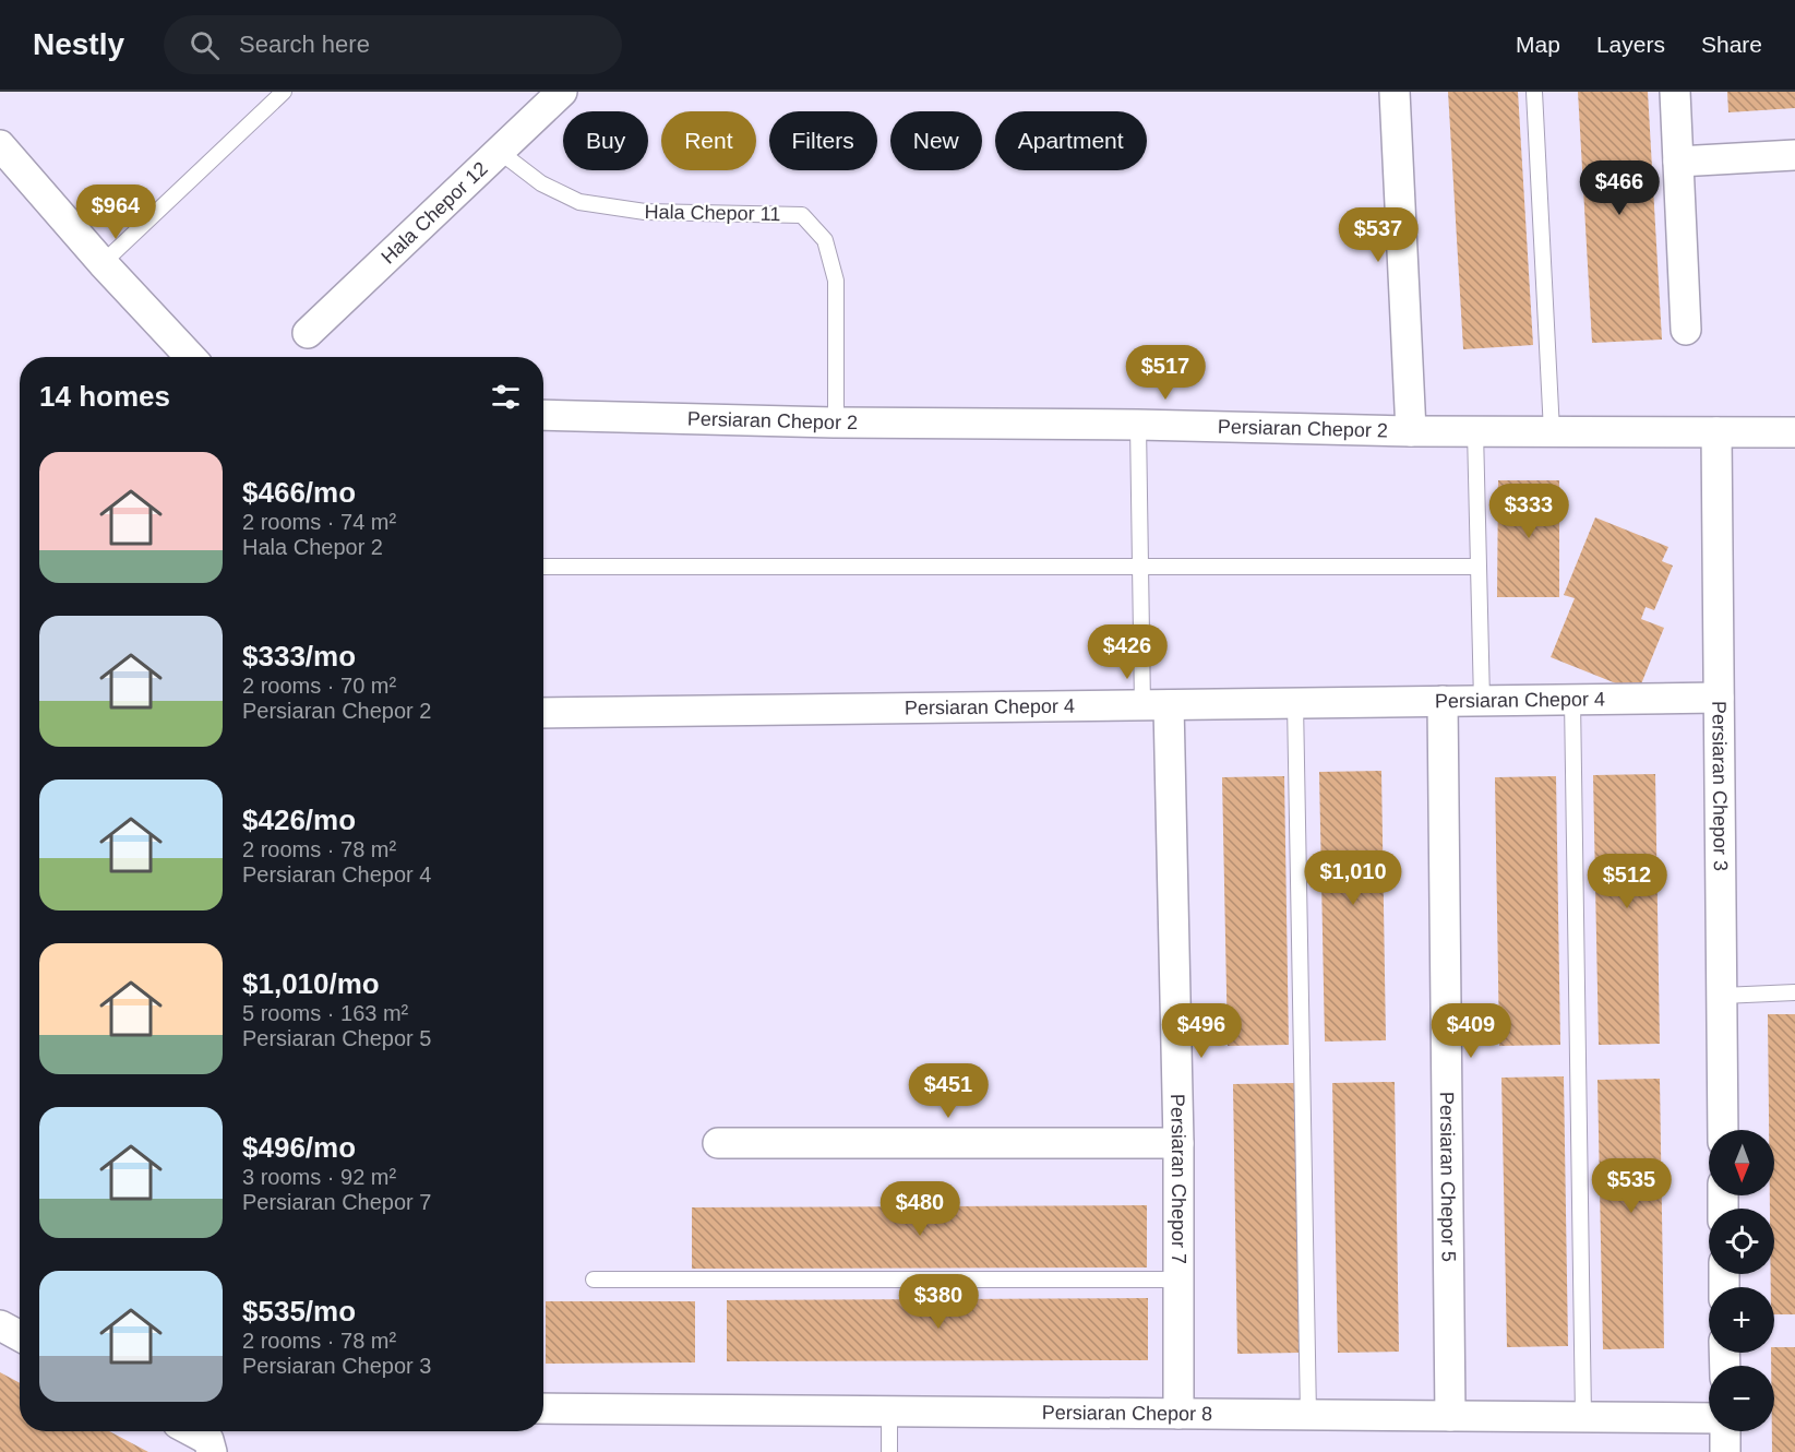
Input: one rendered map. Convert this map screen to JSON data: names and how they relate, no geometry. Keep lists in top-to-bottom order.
{
  "streets": {
    "street": [
      "Hala Chepor 12",
      "Persiaran Chepor 2",
      "Persiaran Chepor 4",
      "Persiaran Chepor 3",
      "Persiaran Chepor 5",
      "Persiaran Chepor 7",
      "Persiaran Chepor 8"
    ],
    "lane": ["Hala Chepor 11"]
  },
  "crossings": [
    ["Hala Chepor 12", "Hala Chepor 11"],
    ["Hala Chepor 11", "Persiaran Chepor 2"],
    ["Persiaran Chepor 2", "Persiaran Chepor 3"],
    ["Persiaran Chepor 4", "Persiaran Chepor 3"],
    ["Persiaran Chepor 4", "Persiaran Chepor 5"],
    ["Persiaran Chepor 4", "Persiaran Chepor 7"],
    ["Persiaran Chepor 5", "Persiaran Chepor 8"],
    ["Persiaran Chepor 7", "Persiaran Chepor 8"]
  ],
  "north": "bottom",
  "page": {
    "header": "Nestly",
    "search": "Search here",
    "nav": ["Map", "Layers", "Share"],
    "chip": [
      "Buy",
      "Rent",
      "Filters",
      "New",
      "Apartment"
    ],
    "price": [
      "$466",
      "$964",
      "$537",
      "$517",
      "$333",
      "$426",
      "$1,010",
      "$512",
      "$496",
      "$409",
      "$451",
      "$535",
      "$480",
      "$380"
    ],
    "heading": "14 homes",
    "list": [
      {
        "name": "$466/mo",
        "note": "2 rooms · 74 m² · Hala Chepor 2"
      },
      {
        "name": "$333/mo",
        "note": "2 rooms · 70 m² · Persiaran Chepor 2"
      },
      {
        "name": "$426/mo",
        "note": "2 rooms · 78 m² · Persiaran Chepor 4"
      },
      {
        "name": "$1,010/mo",
        "note": "5 rooms · 163 m² · Persiaran Chepor 5"
      },
      {
        "name": "$496/mo",
        "note": "3 rooms · 92 m² · Persiaran Chepor 7"
      },
      {
        "name": "$535/mo",
        "note": "2 rooms · 78 m² · Persiaran Chepor 3"
      }
    ],
    "map_buttons": ["+", "−"]
  }
}
